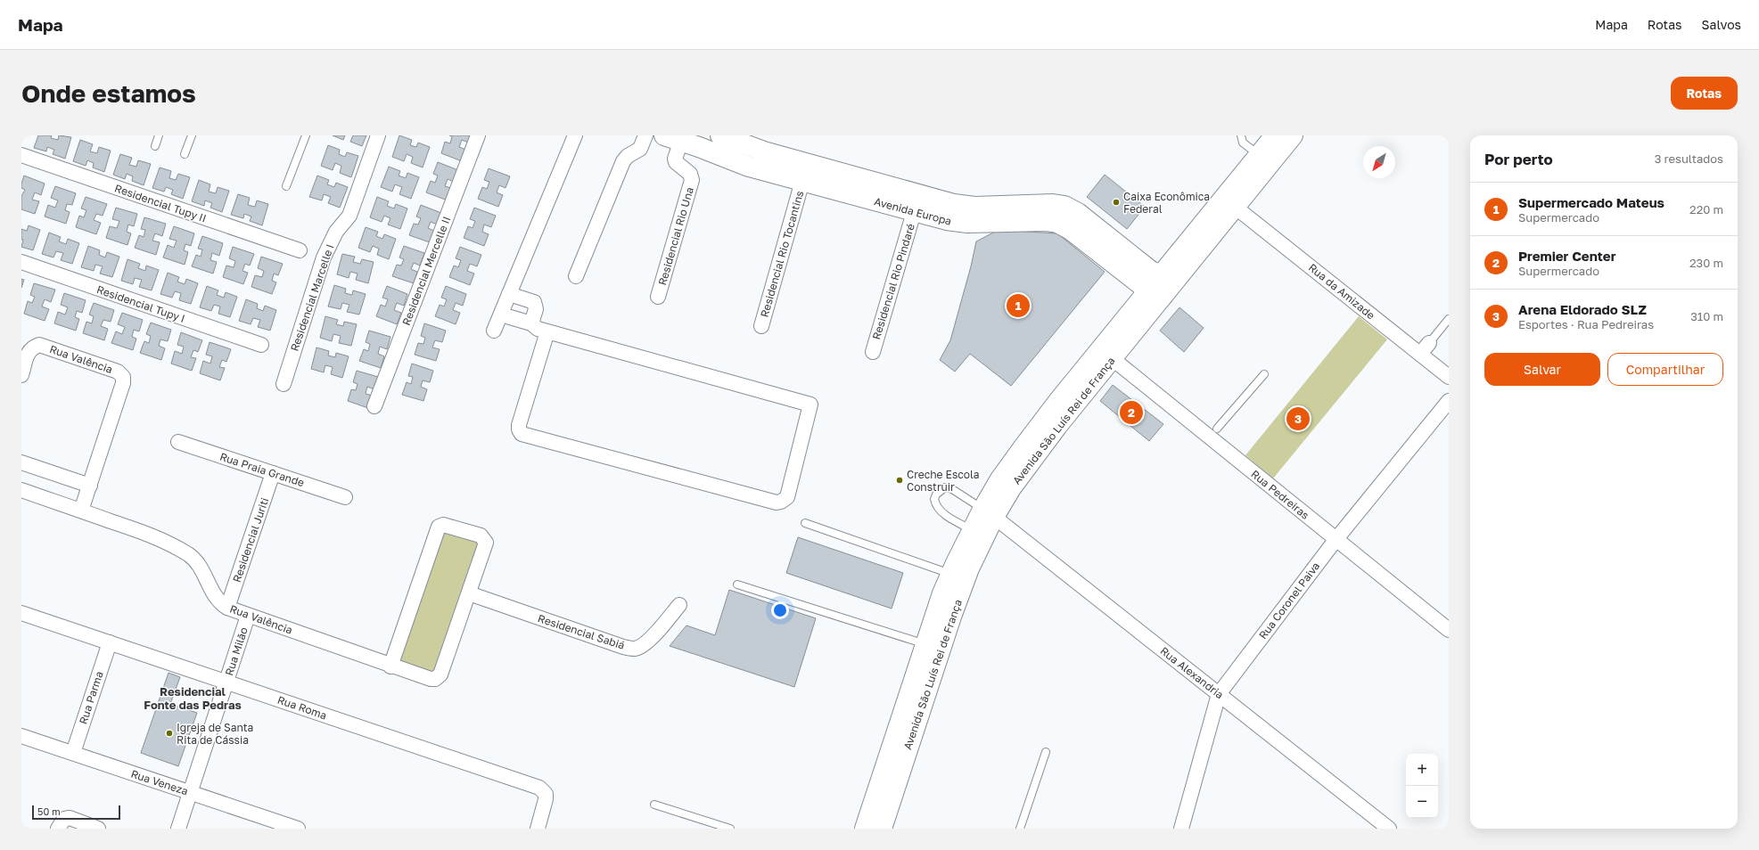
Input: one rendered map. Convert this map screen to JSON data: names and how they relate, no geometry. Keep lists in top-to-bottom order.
{
  "streets": {
    "main road": ["Avenida Europa", "Avenida São Luís Rei de França"],
    "street": [
      "Residencial Tupy II",
      "Residencial Rio Una",
      "Residencial Rio Tocantins",
      "Residencial Mercelle II",
      "Residencial Rio Pindaré",
      "Rua da Amizade",
      "Residencial Marcelle I",
      "Residencial Tupy I",
      "Rua Valência",
      "Rua Praia Grande",
      "Rua Pedreiras",
      "Residencial Juriti",
      "Rua Coronel Paiva",
      "Residencial Sabiá",
      "Rua Milão",
      "Rua Alexandria",
      "Rua Parma",
      "Rua Roma",
      "Rua Veneza"
    ]
  },
  "crossings": [
    ["Avenida Europa", "Residencial Rio Una"],
    ["Avenida Europa", "Residencial Rio Tocantins"],
    ["Avenida Europa", "Residencial Rio Pindaré"],
    ["Avenida Europa", "Avenida São Luís Rei de França"],
    ["Rua da Amizade", "Avenida São Luís Rei de França"],
    ["Rua Valência", "Residencial Juriti"],
    ["Rua Valência", "Residencial Sabiá"],
    ["Rua Valência", "Rua Milão"],
    ["Avenida São Luís Rei de França", "Rua Pedreiras"],
    ["Avenida São Luís Rei de França", "Rua Alexandria"],
    ["Rua Praia Grande", "Residencial Juriti"],
    ["Rua Pedreiras", "Rua Coronel Paiva"],
    ["Rua Coronel Paiva", "Rua Alexandria"],
    ["Rua Milão", "Rua Roma"],
    ["Rua Milão", "Rua Veneza"],
    ["Rua Parma", "Rua Roma"],
    ["Rua Parma", "Rua Veneza"]
  ],
  "districts": ["Residencial Fonte das Pedras"],
  "places": ["Caixa Econômica Federal", "Creche Escola Construir", "Igreja de Santa Rita de Cássia"],
  "scale_bar": "50 m",
  "north": "bottom left",
  "page": {
    "header": "Mapa",
    "nav": ["Mapa", "Rotas", "Salvos"],
    "buttons": [
      "Rotas",
      ["Salvar", "Compartilhar"]
    ],
    "title": "Onde estamos",
    "heading": ["Por perto", "3 resultados"],
    "list": [
      {
        "mark": "1",
        "name": "Supermercado Mateus",
        "note": "Supermercado",
        "value": "220 m"
      },
      {
        "mark": "2",
        "name": "Premier Center",
        "note": "Supermercado",
        "value": "230 m"
      },
      {
        "mark": "3",
        "name": "Arena Eldorado SLZ",
        "note": "Esportes · Rua Pedreiras",
        "value": "310 m"
      }
    ],
    "pins": ["1", "2", "3"],
    "map_buttons": ["+", "−"],
    "scale": "50 m"
  }
}
